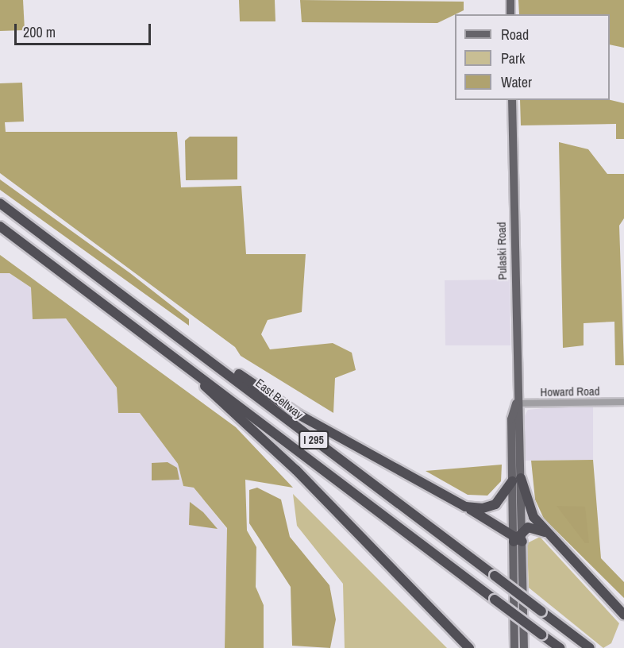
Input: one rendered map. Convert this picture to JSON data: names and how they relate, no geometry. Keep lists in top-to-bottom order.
{
  "streets": {
    "highway": ["East Beltway", "I 295"],
    "main road": ["Pulaski Road"],
    "street": ["Howard Road"]
  },
  "crossings": [
    ["Pulaski Road", "Howard Road"]
  ],
  "legend": ["Road", "Park", "Water"],
  "scale_bar": "200 m"
}
